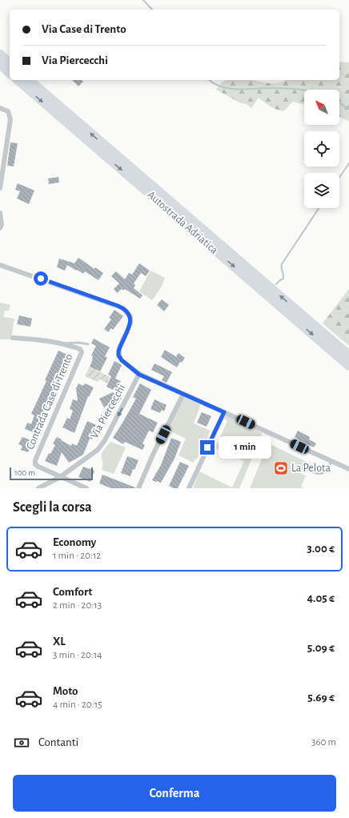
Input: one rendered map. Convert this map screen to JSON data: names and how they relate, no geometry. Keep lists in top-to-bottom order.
{
  "streets": {
    "highway": ["Autostrada Adriatica"],
    "street": ["Contrada Case di Trento", "Via Piercecchi"]
  },
  "crossings": [
    ["Contrada Case di Trento", "Via Piercecchi"]
  ],
  "one_way": ["Via Piercecchi"],
  "places": {
    "sports": ["La Pelota"]
  },
  "scale_bar": "100 m",
  "north": "top left",
  "page": {
    "banner": ["Via Case di Trento", "Via Piercecchi"],
    "bubble": "1 min",
    "scale": "100 m",
    "heading": "Scegli la corsa",
    "list": [
      {
        "name": "Economy",
        "note": "1 min · 20:12",
        "value": "3.00 €"
      },
      {
        "name": "Comfort",
        "note": "2 min · 20:13",
        "value": "4.05 €"
      },
      {
        "name": "XL",
        "note": "3 min · 20:14",
        "value": "5.09 €"
      },
      {
        "name": "Moto",
        "note": "4 min · 20:15",
        "value": "5.69 €"
      }
    ],
    "pay": ["Contanti", "360 m"],
    "buttons": "Conferma"
  }
}
